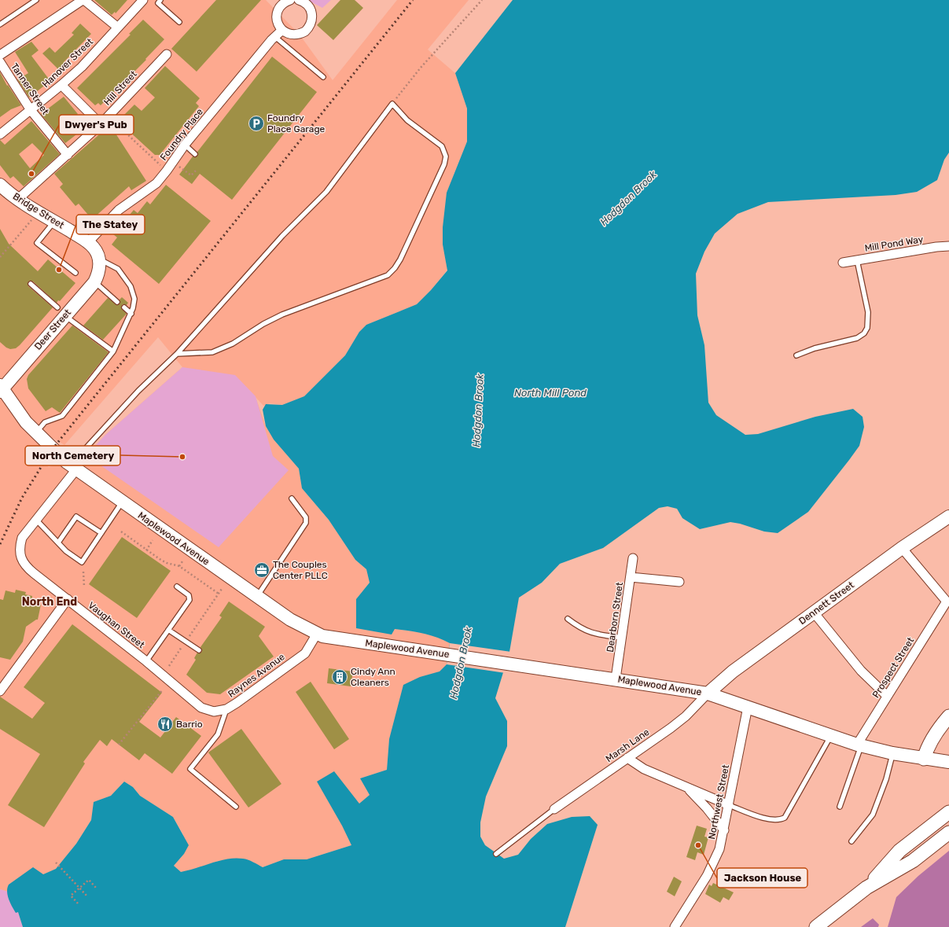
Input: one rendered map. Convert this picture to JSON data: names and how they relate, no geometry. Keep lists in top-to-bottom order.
{
  "streets": {
    "street": [
      "Hanover Street",
      "Hill Street",
      "Tanner Street",
      "Foundry Place",
      "Bridge Street",
      "Mill Pond Way",
      "Deer Street",
      "Maplewood Avenue",
      "Dennett Street",
      "Dearborn Street",
      "Vaughan Street",
      "Prospect Street",
      "Raynes Avenue",
      "Marsh Lane",
      "Northwest Street"
    ]
  },
  "crossings": [
    ["Hanover Street", "Tanner Street"],
    ["Hill Street", "Tanner Street"],
    ["Hill Street", "Bridge Street"],
    ["Foundry Place", "Bridge Street"],
    ["Bridge Street", "Deer Street"],
    ["Deer Street", "Maplewood Avenue"],
    ["Maplewood Avenue", "Dennett Street"],
    ["Maplewood Avenue", "Dearborn Street"],
    ["Maplewood Avenue", "Vaughan Street"],
    ["Maplewood Avenue", "Prospect Street"],
    ["Maplewood Avenue", "Raynes Avenue"],
    ["Maplewood Avenue", "Marsh Lane"],
    ["Maplewood Avenue", "Northwest Street"],
    ["Dennett Street", "Prospect Street"],
    ["Dennett Street", "Marsh Lane"],
    ["Vaughan Street", "Raynes Avenue"]
  ],
  "districts": ["North End"],
  "water": ["Hodgdon Brook", "North Mill Pond"],
  "places": {
    "parking": ["Foundry Place Garage"],
    "other": [
      "Dwyer's Pub",
      "The Statey",
      "North Cemetery",
      "Jackson House"
    ],
    "office": ["The Couples Center PLLC"],
    "building": ["Cindy Ann Cleaners"],
    "restaurant": ["Barrio"]
  }
}
